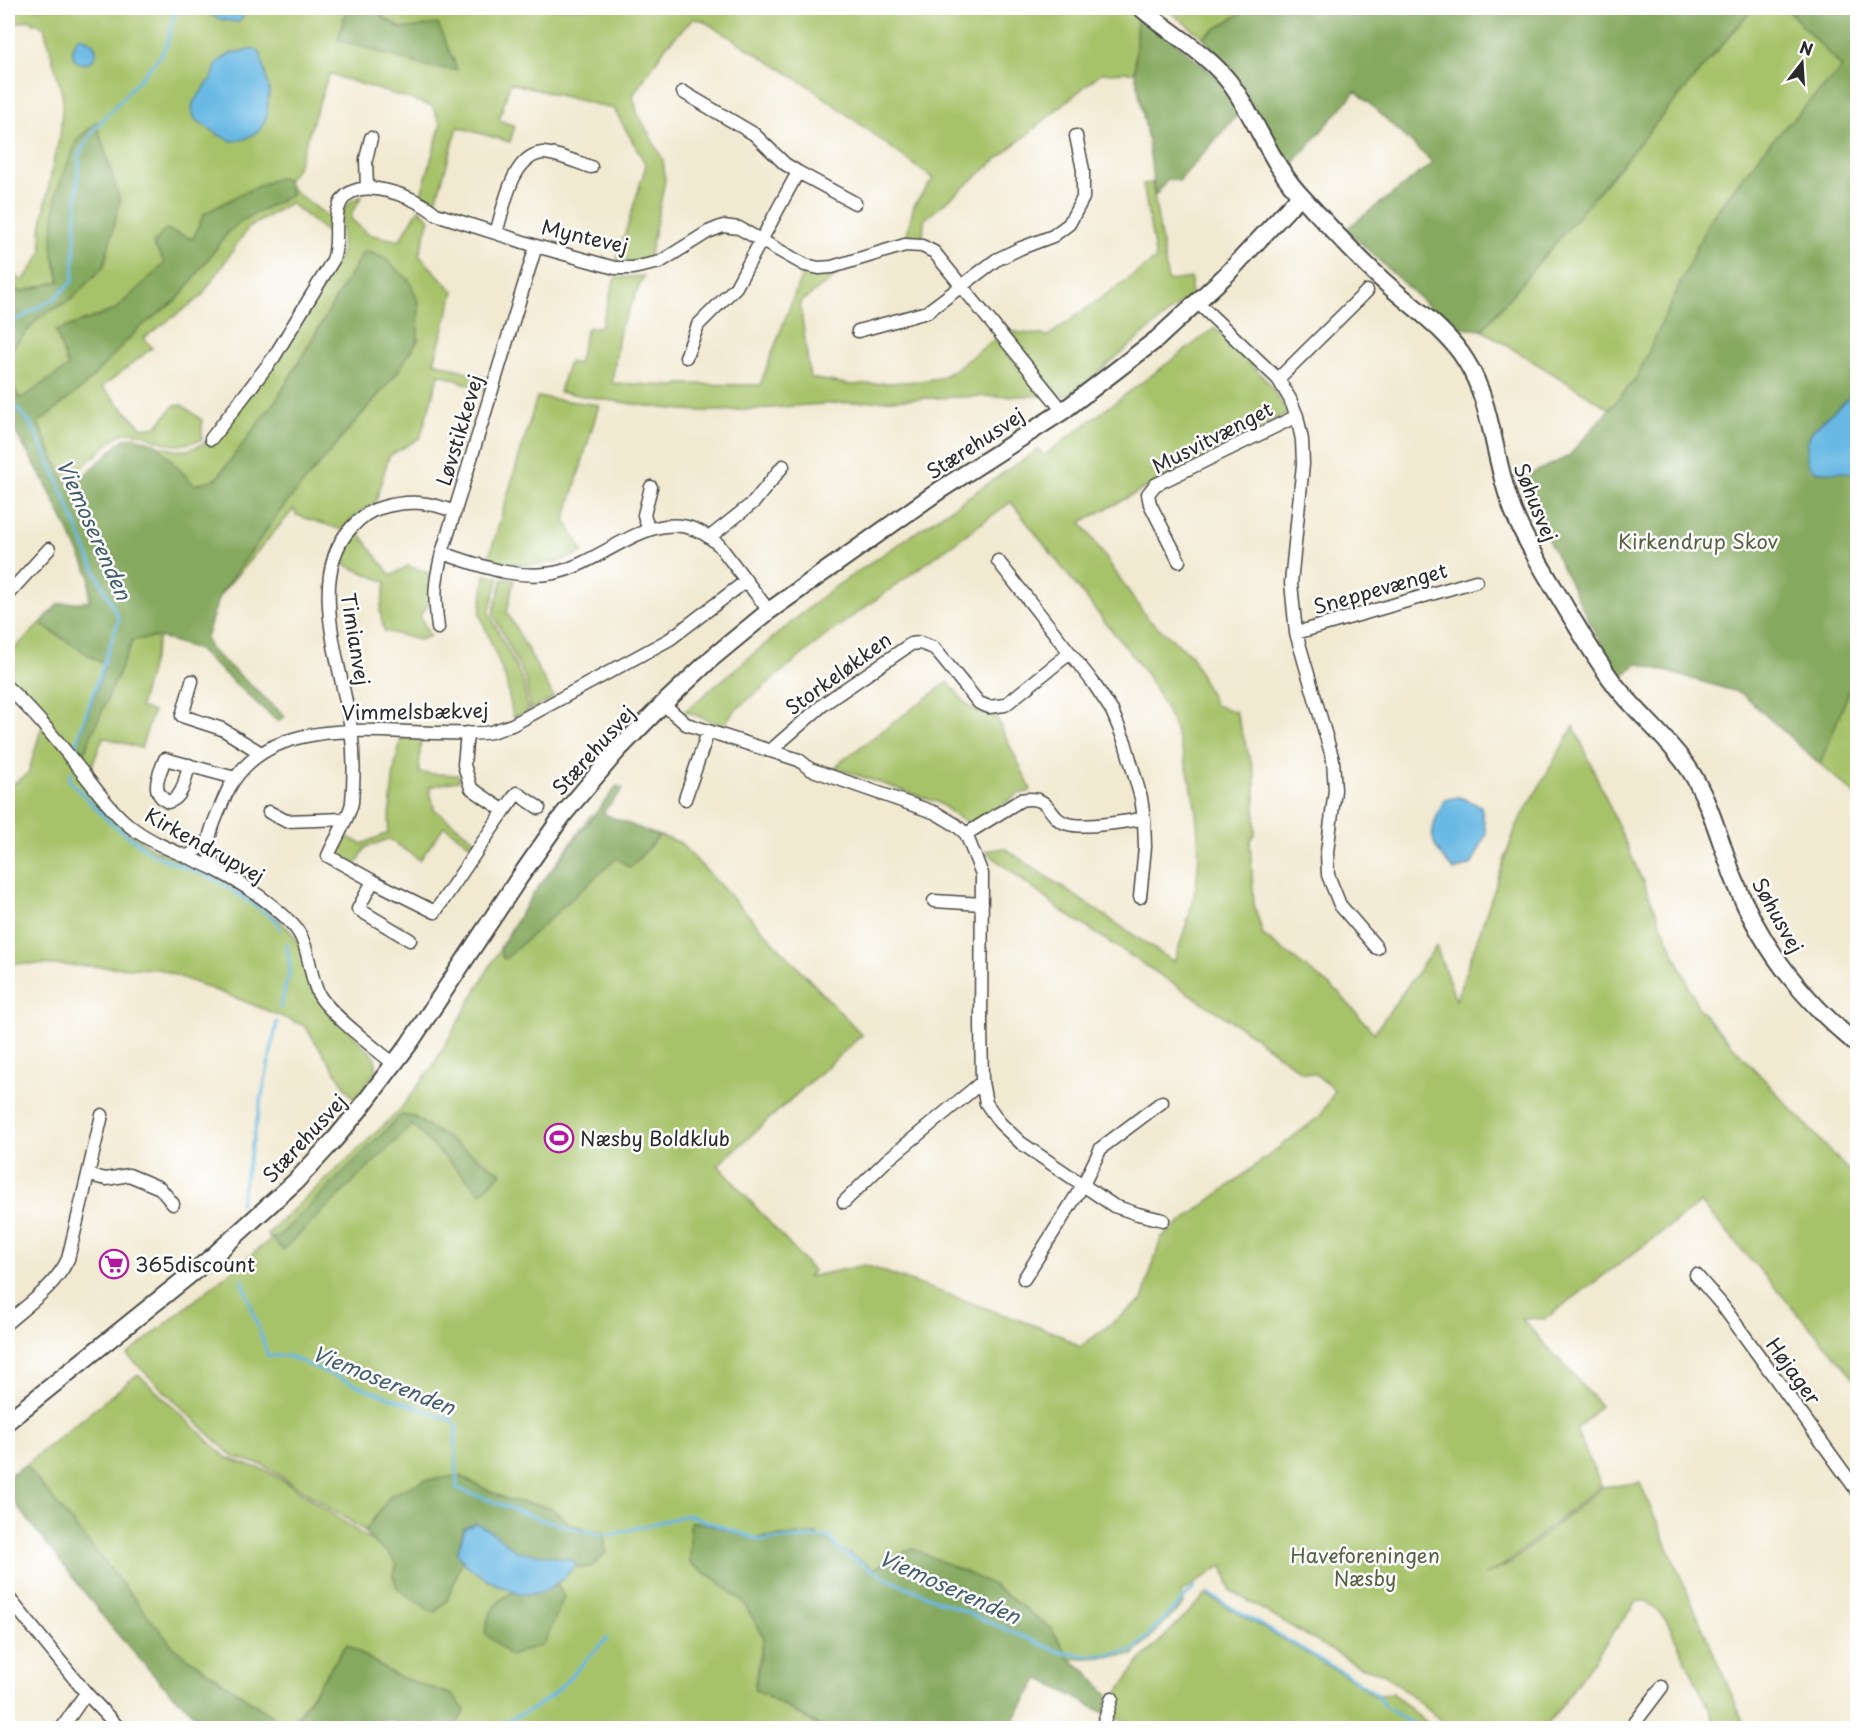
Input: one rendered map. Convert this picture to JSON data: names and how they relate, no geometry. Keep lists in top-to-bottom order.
{
  "streets": {
    "street": [
      "Myntevej",
      "Løvstikkevej",
      "Musvitvænget",
      "Stærehusvej",
      "Søhusvej",
      "Sneppevænget",
      "Timianvej",
      "Storkeløkken",
      "Vimmelsbækvej",
      "Kirkendrupvej",
      "Højager"
    ]
  },
  "crossings": [
    ["Myntevej", "Løvstikkevej"],
    ["Myntevej", "Stærehusvej"],
    ["Løvstikkevej", "Timianvej"],
    ["Stærehusvej", "Søhusvej"],
    ["Stærehusvej", "Kirkendrupvej"],
    ["Timianvej", "Vimmelsbækvej"]
  ],
  "water": ["Viemoserenden"],
  "parks": ["Kirkendrup Skov", "Haveforeningen Næsby"],
  "places": {
    "sports": ["Næsby Boldklub"],
    "supermarket": ["365discount"]
  },
  "north": "top"
}
